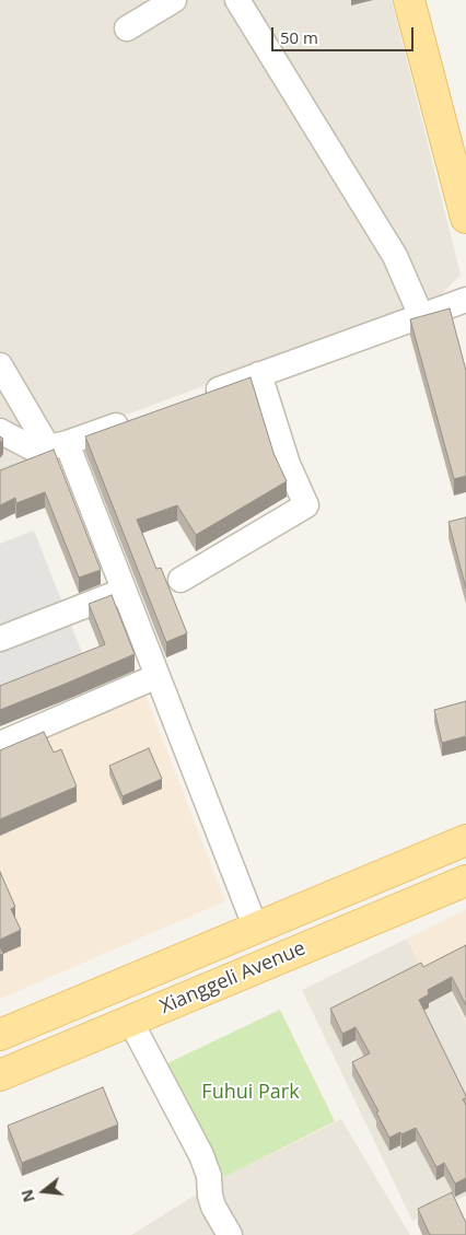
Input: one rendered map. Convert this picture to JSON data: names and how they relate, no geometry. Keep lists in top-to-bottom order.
{
  "streets": {
    "main road": ["Xianggeli Avenue"]
  },
  "parks": ["Fuhui Park"],
  "scale_bar": "50 m",
  "north": "left"
}
